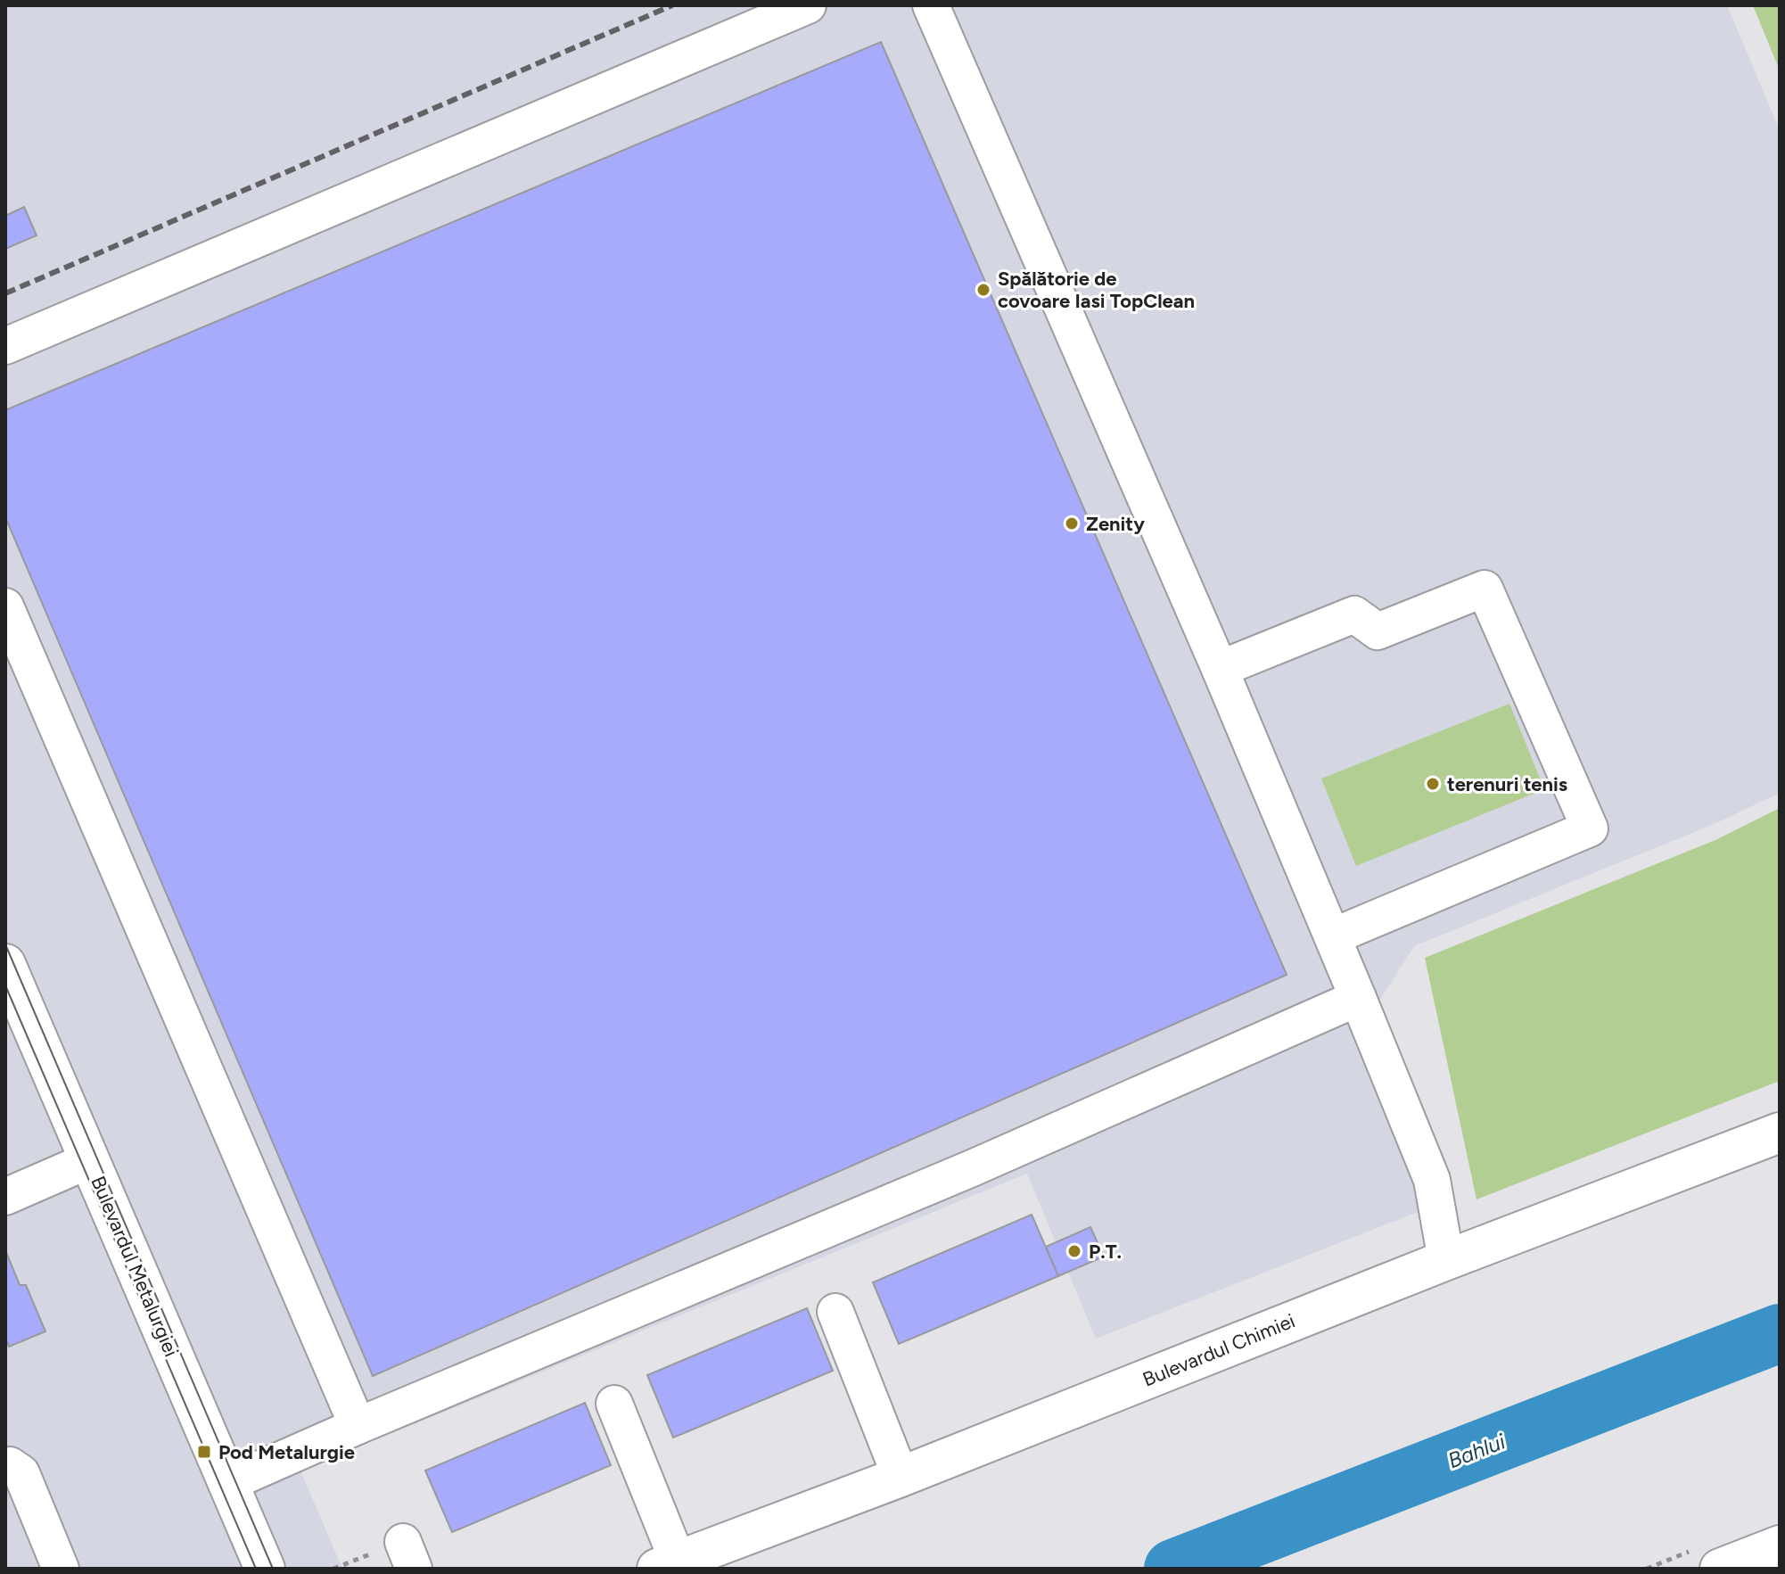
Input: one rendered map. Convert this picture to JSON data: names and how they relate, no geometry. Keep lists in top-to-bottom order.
{
  "streets": {
    "main road": ["Bulevardul Metalurgiei", "Bulevardul Chimiei"]
  },
  "water": ["Bahlui"],
  "places": {
    "other": [
      "Spălătorie de covoare Iasi TopClean",
      "Zenity",
      "terenuri tenis",
      "P.T."
    ],
    "transit": ["Pod Metalurgie"]
  }
}
